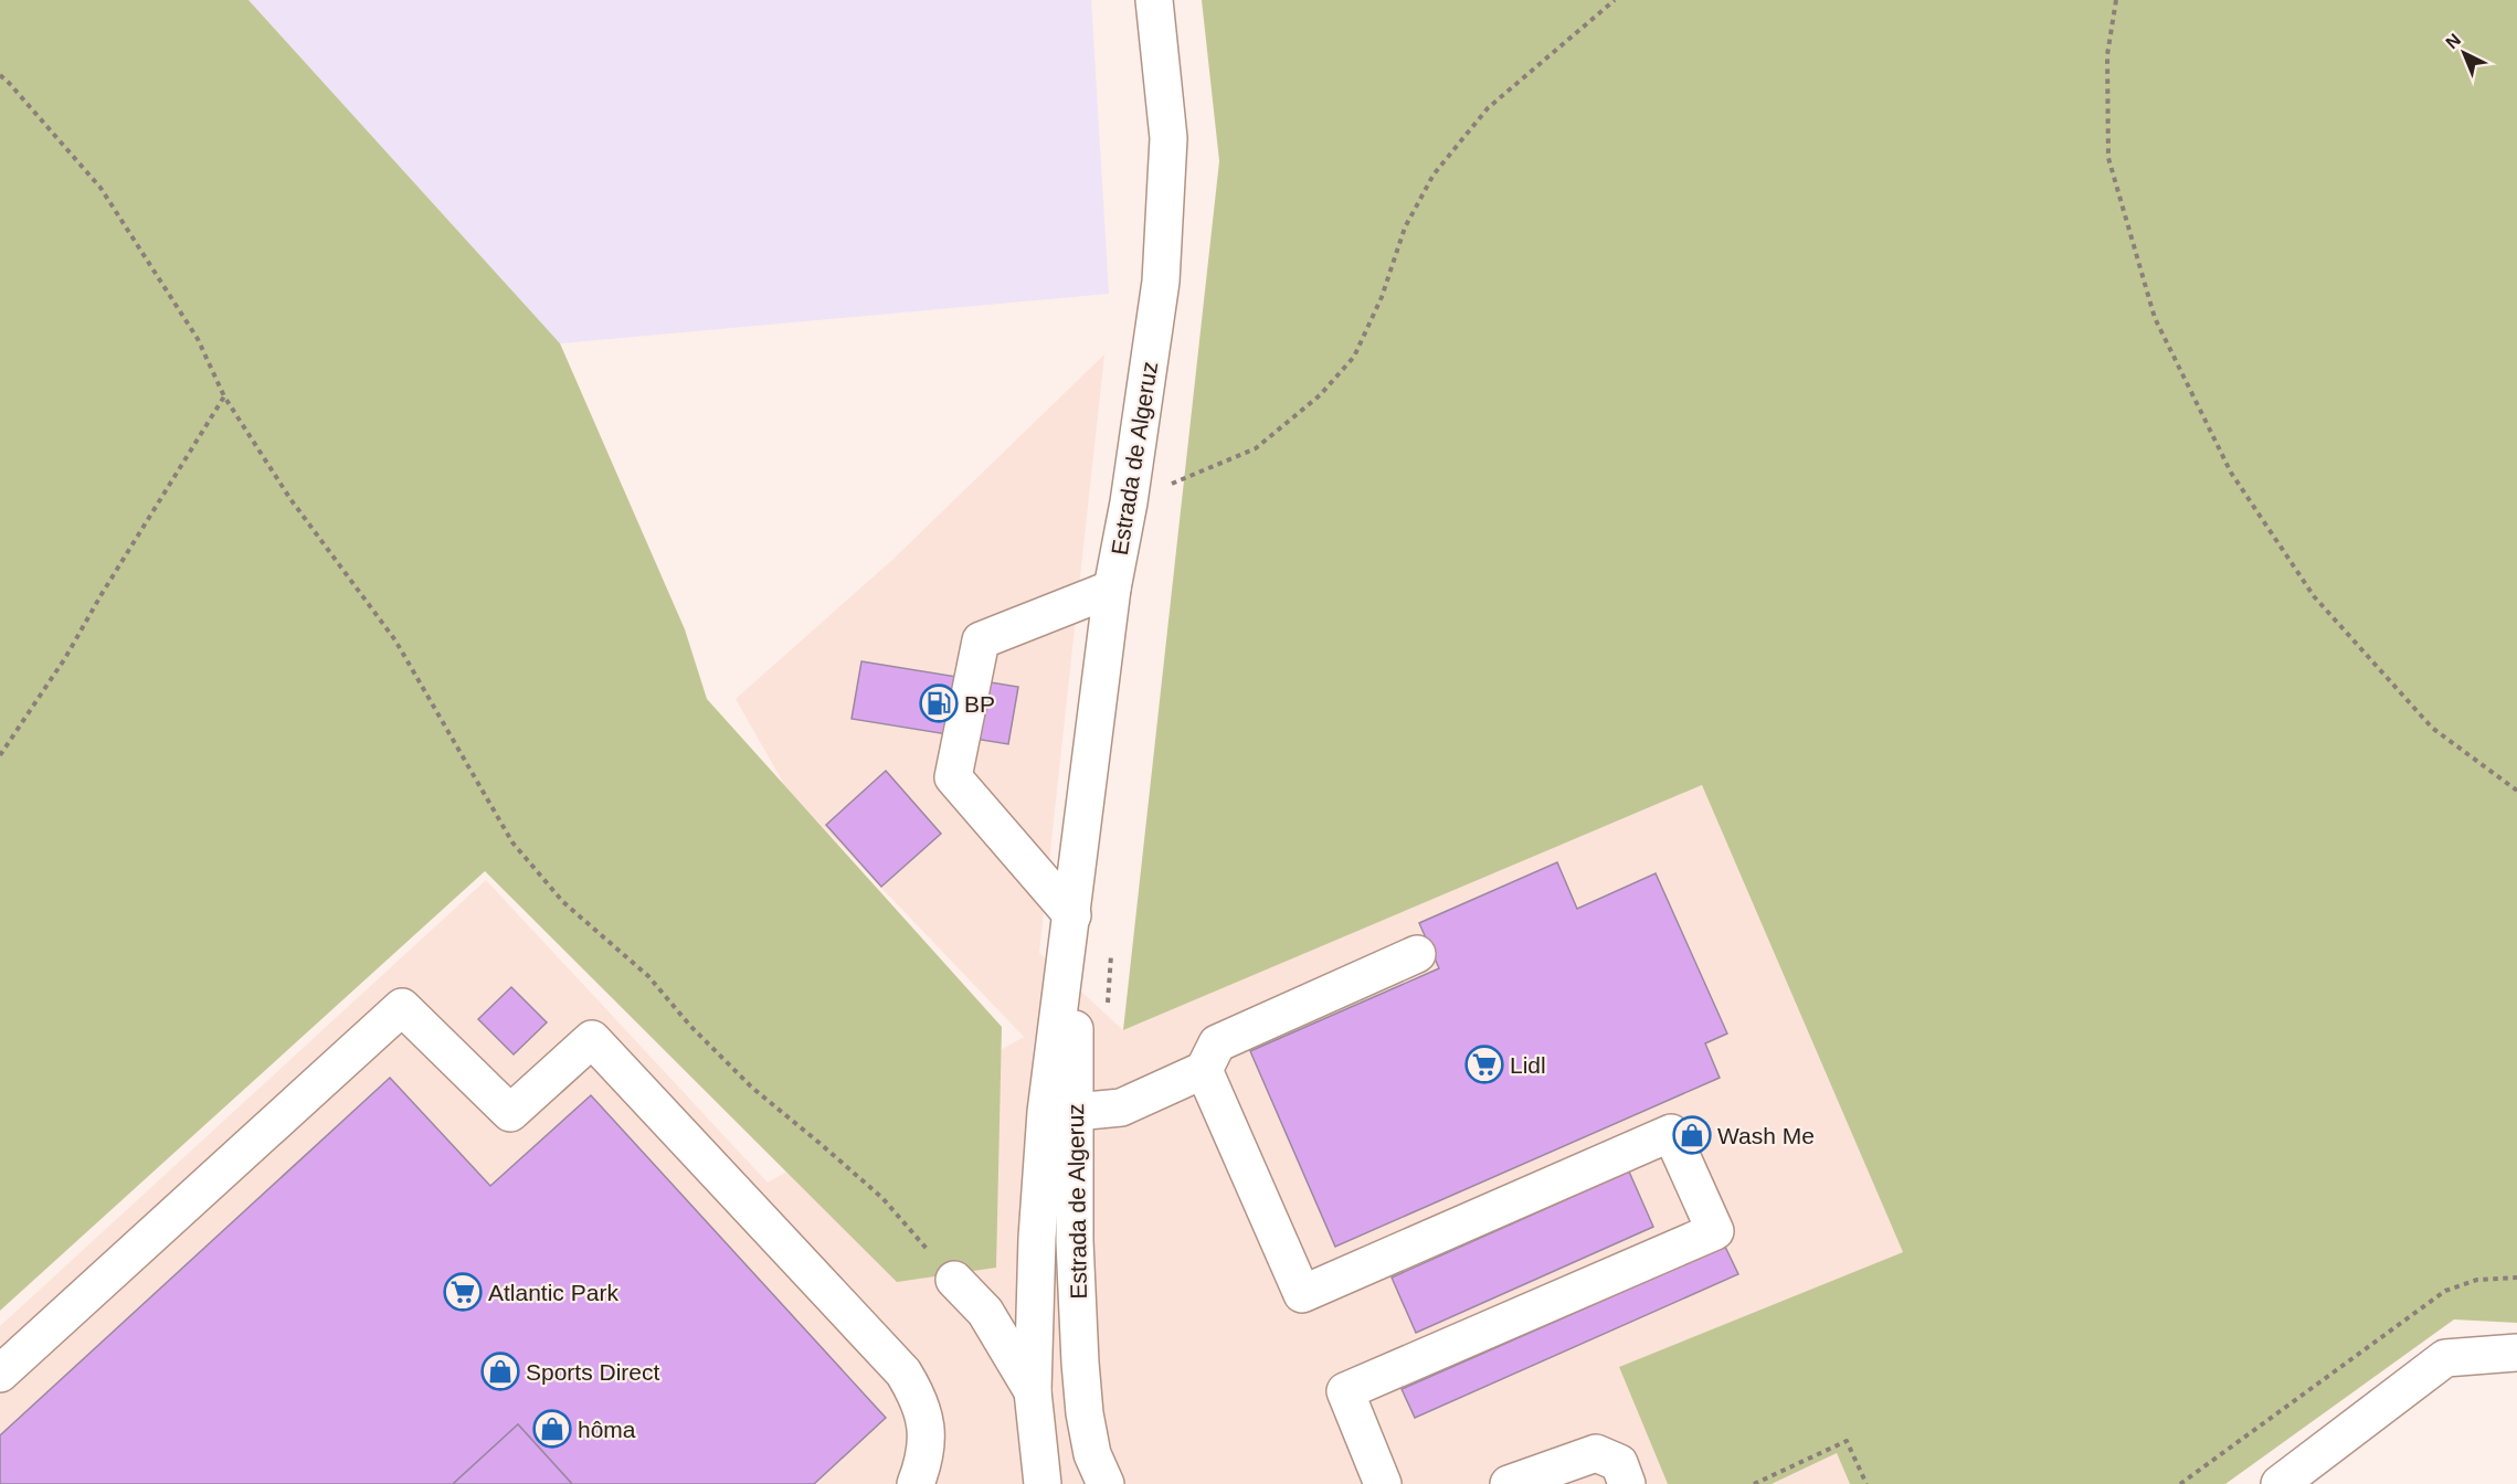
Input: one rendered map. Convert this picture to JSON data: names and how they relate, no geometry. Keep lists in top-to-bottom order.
{
  "streets": {
    "main road": ["Estrada de Algeruz"]
  },
  "places": {
    "fuel station": ["BP"],
    "supermarket": ["Lidl", "Atlantic Park"],
    "shop": ["Wash Me", "Sports Direct", "hôma"]
  },
  "north": "top left"
}
